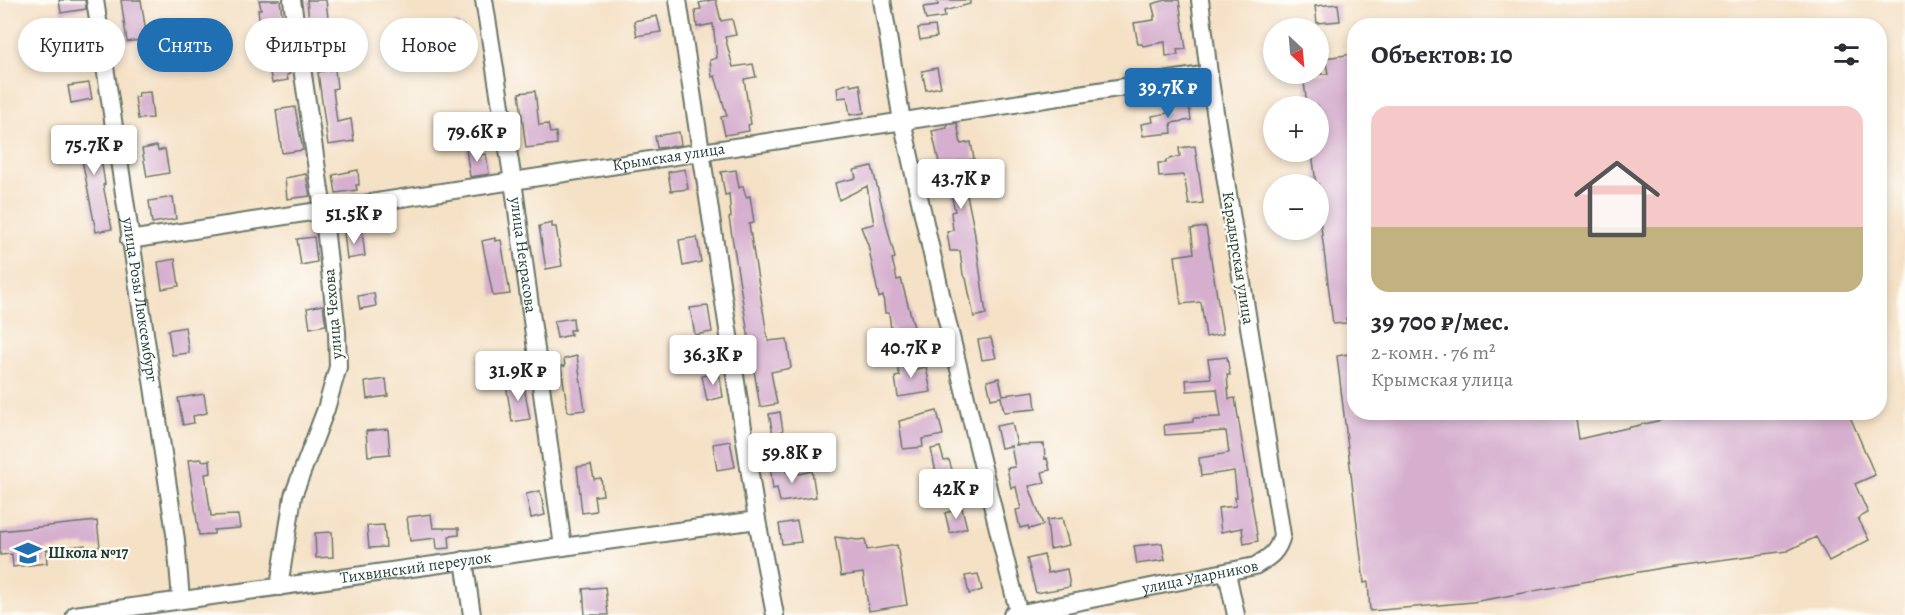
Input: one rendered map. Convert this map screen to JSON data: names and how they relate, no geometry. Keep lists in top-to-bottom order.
{
  "streets": {
    "street": [
      "Крымская улица",
      "улица Некрасова",
      "Карадырская улица",
      "улица Розы Люксембург",
      "улица Чехова",
      "Тихвинский переулок",
      "улица Ударников"
    ]
  },
  "crossings": [
    ["Крымская улица", "улица Некрасова"],
    ["Крымская улица", "Карадырская улица"],
    ["Крымская улица", "улица Розы Люксембург"],
    ["Крымская улица", "улица Чехова"],
    ["улица Некрасова", "Тихвинский переулок"],
    ["Карадырская улица", "улица Ударников"],
    ["улица Розы Люксембург", "Тихвинский переулок"],
    ["улица Чехова", "Тихвинский переулок"]
  ],
  "places": {
    "school or university": ["Школа №17"]
  },
  "north": "bottom right",
  "page": {
    "map_buttons": ["+", "−"],
    "chip": [
      "Купить",
      "Снять",
      "Фильтры",
      "Новое"
    ],
    "heading": "Объектов: 10",
    "price": [
      "39.7K ₽",
      "79.6K ₽",
      "75.7K ₽",
      "43.7K ₽",
      "51.5K ₽",
      "40.7K ₽",
      "36.3K ₽",
      "31.9K ₽",
      "59.8K ₽",
      "42K ₽"
    ],
    "list": [
      {
        "name": "39 700 ₽/мес.",
        "note": "2-комн. · 76 m² · Крымская улица"
      }
    ]
  }
}
